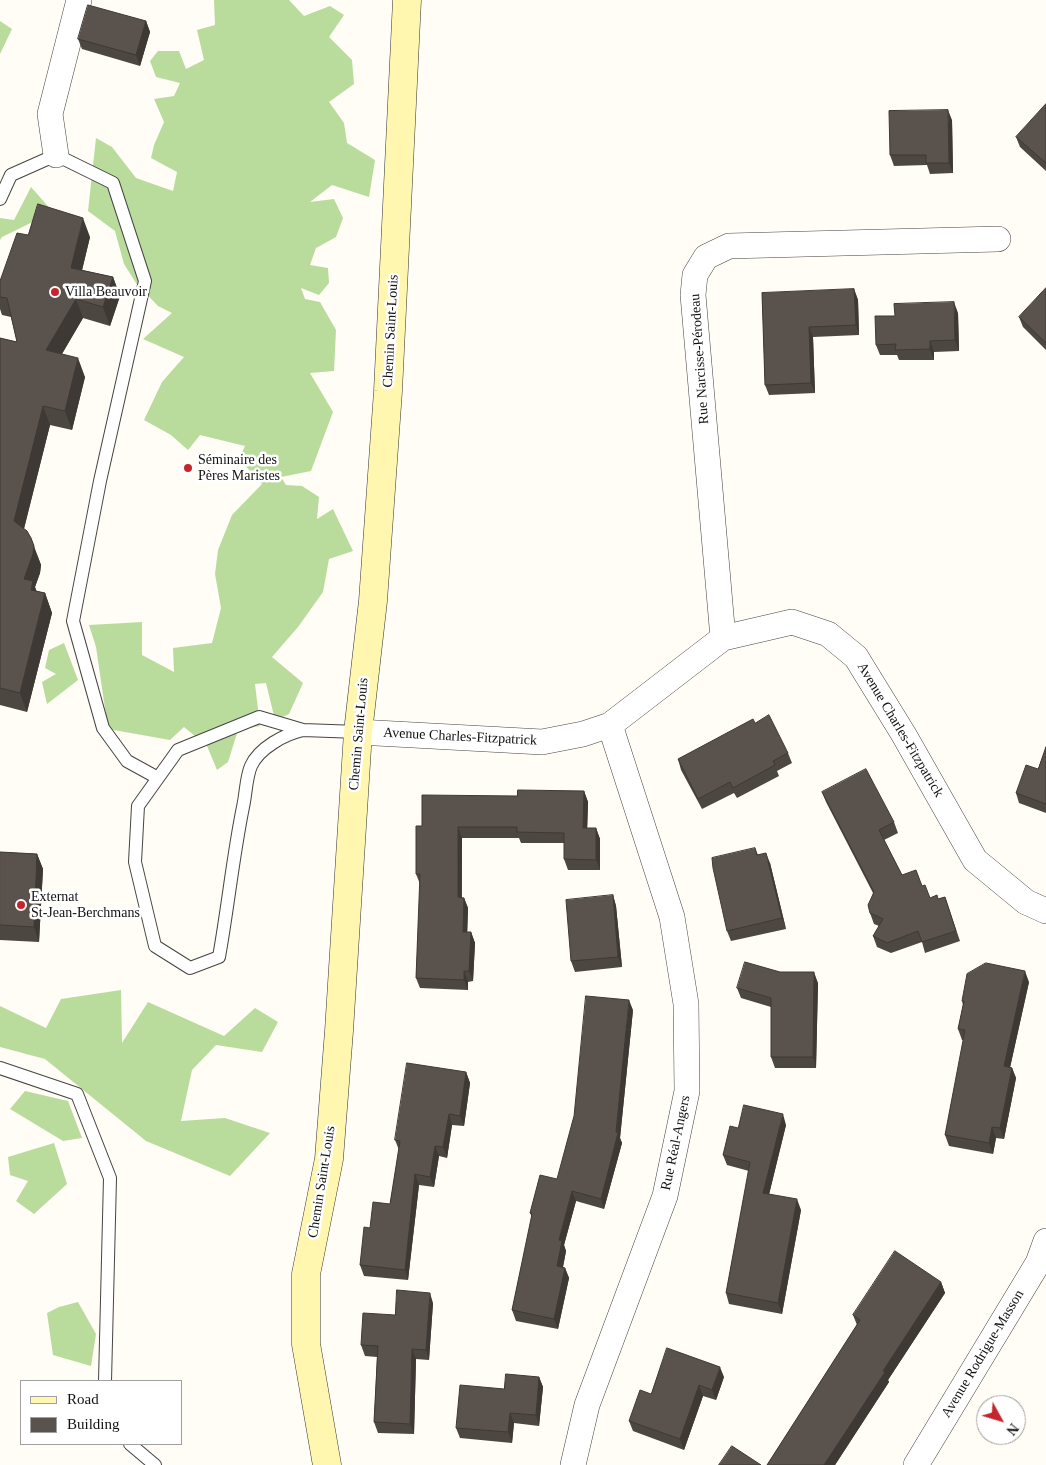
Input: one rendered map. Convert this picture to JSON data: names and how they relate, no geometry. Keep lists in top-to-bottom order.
{
  "streets": {
    "street": [
      "Chemin Saint-Louis",
      "Rue Narcisse-Pérodeau",
      "Avenue Charles-Fitzpatrick",
      "Rue Réal-Angers",
      "Avenue Rodrigue-Masson"
    ]
  },
  "crossings": [
    ["Chemin Saint-Louis", "Avenue Charles-Fitzpatrick"],
    ["Rue Narcisse-Pérodeau", "Avenue Charles-Fitzpatrick"],
    ["Avenue Charles-Fitzpatrick", "Rue Réal-Angers"]
  ],
  "places": ["Villa Beauvoir", "Séminaire des Pères Maristes", "Externat St-Jean-Berchmans"],
  "legend": ["Road", "Building"],
  "north": "bottom right"
}
